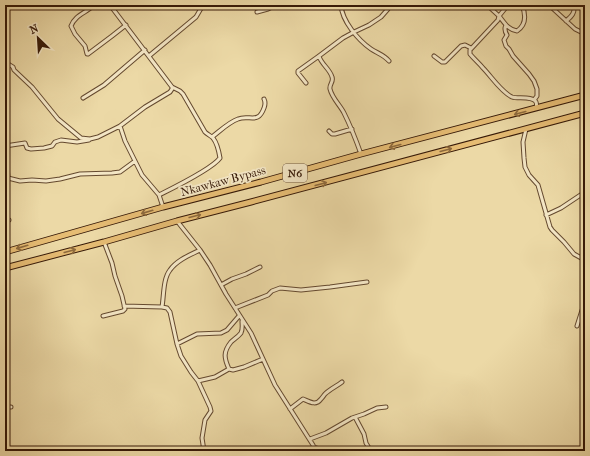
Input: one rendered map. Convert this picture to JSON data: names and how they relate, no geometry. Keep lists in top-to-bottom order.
{
  "streets": {
    "highway": ["N6", "Nkawkaw Bypass"]
  },
  "north": "top left"
}
